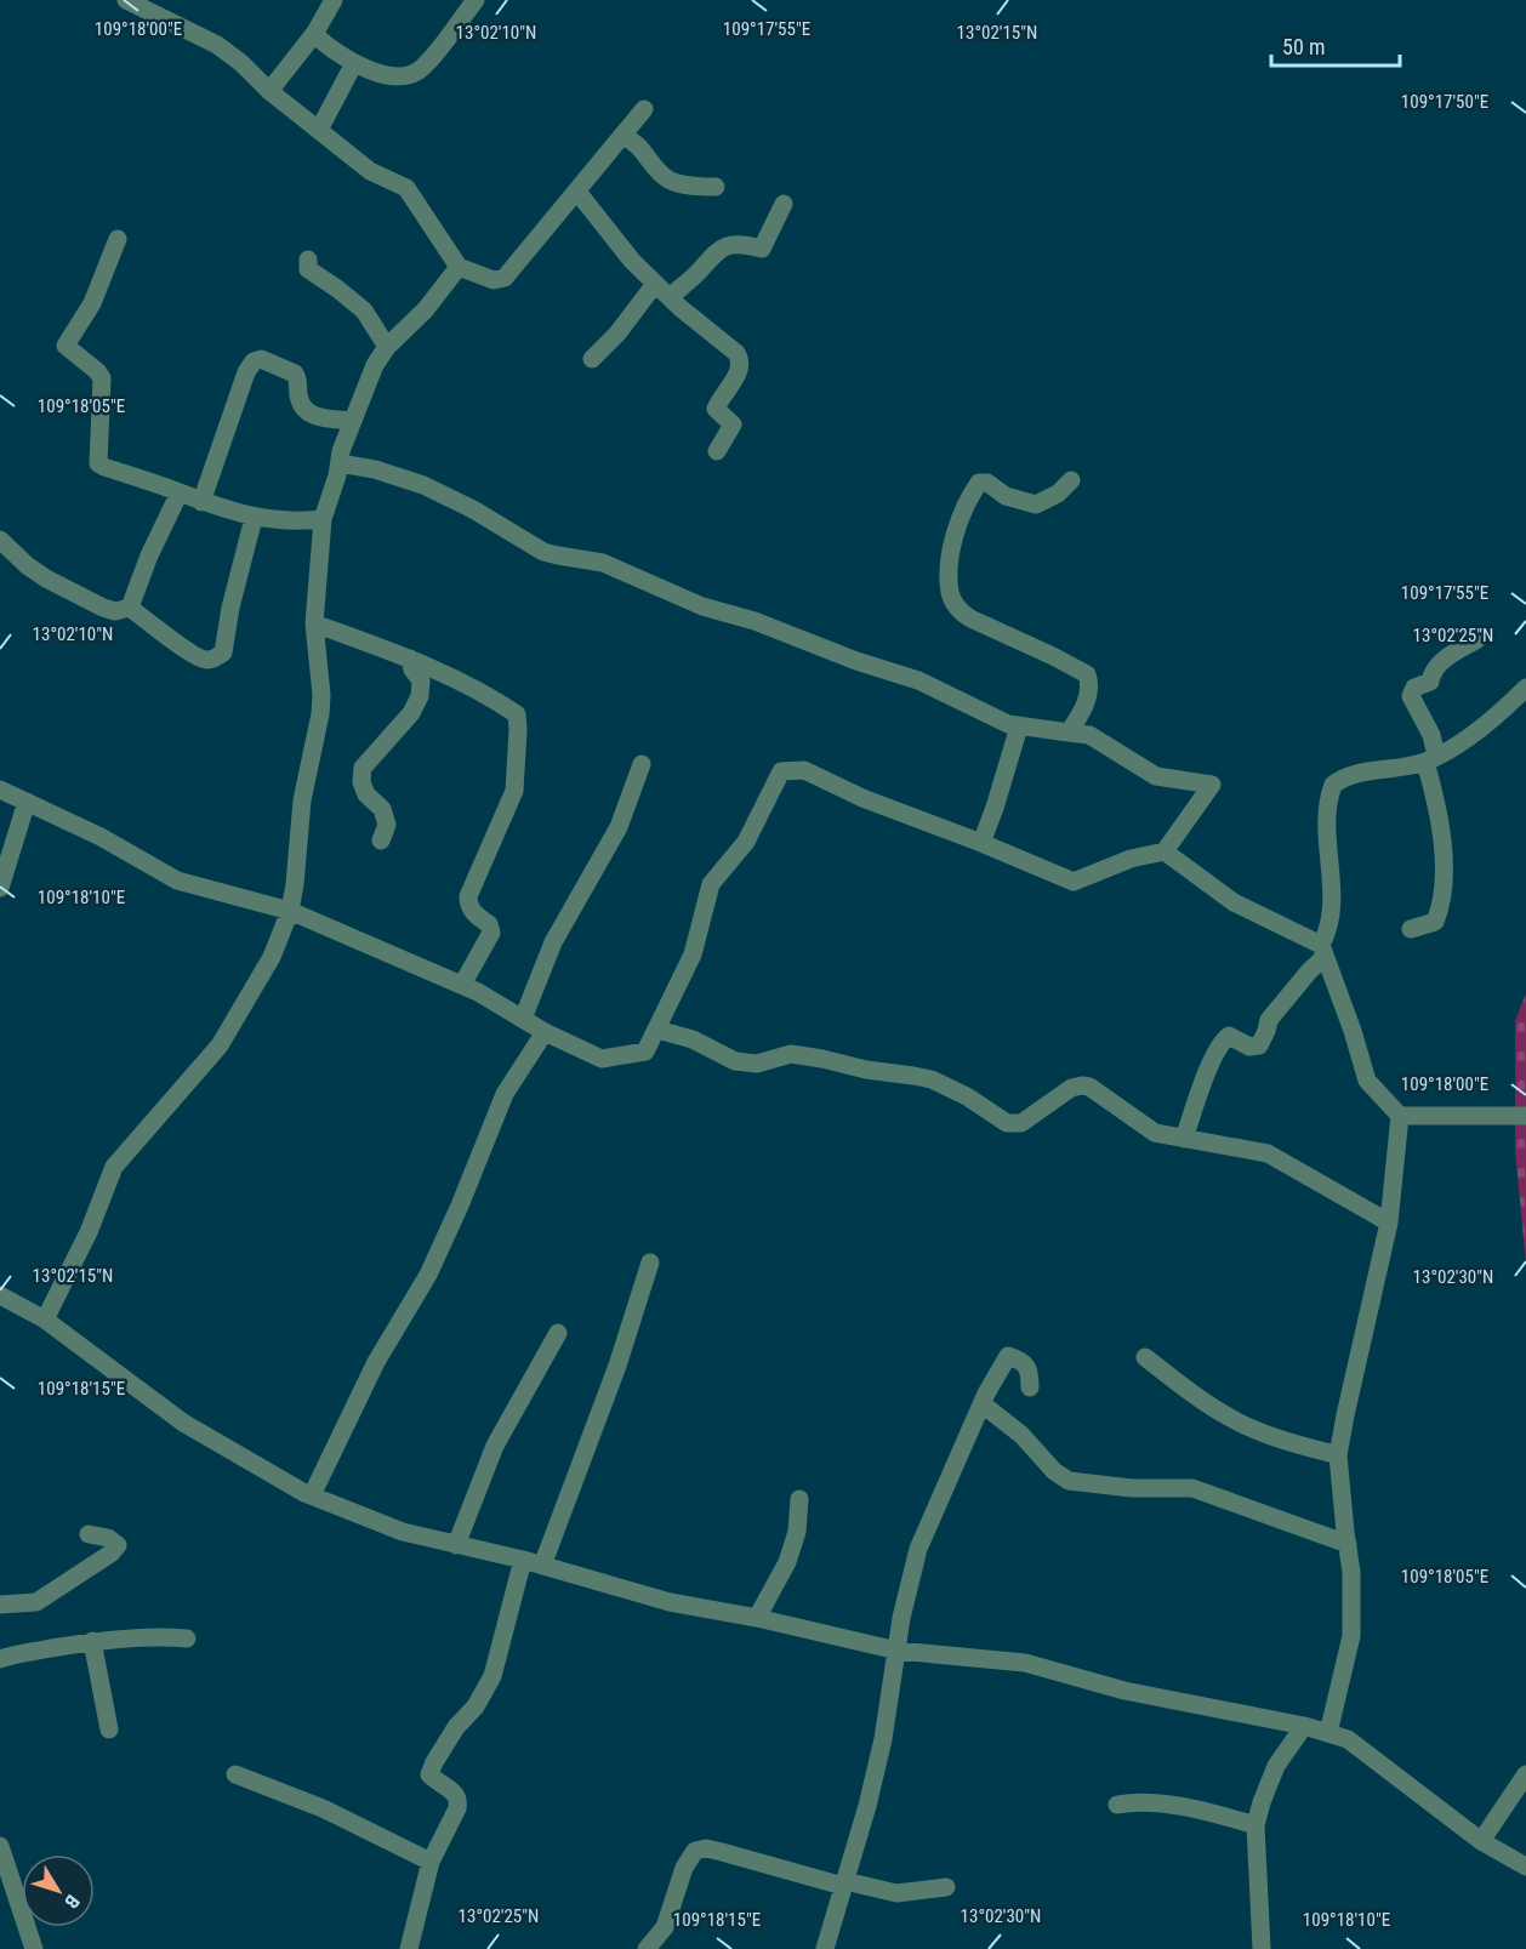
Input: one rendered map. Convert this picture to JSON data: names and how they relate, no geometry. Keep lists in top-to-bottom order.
{
  "scale_bar": "50 m",
  "north": "bottom right",
  "coordinates": [
    "109°18'00\"E",
    "109°17'55\"E",
    "13°02'10\"N",
    "13°02'15\"N",
    "109°17'50\"E",
    "109°18'05\"E",
    "13°02'25\"N",
    "109°18'10\"E",
    "13°02'30\"N",
    "109°18'15\"E"
  ]
}
